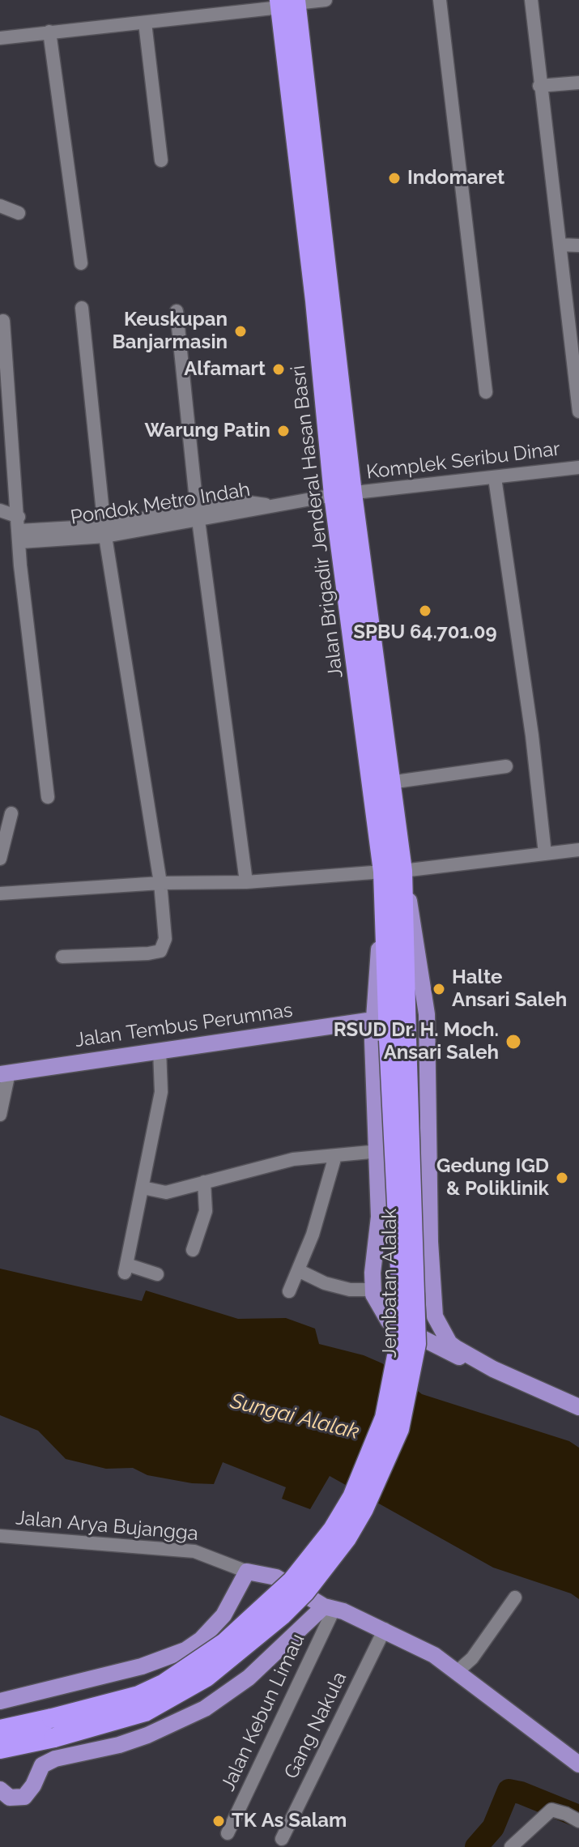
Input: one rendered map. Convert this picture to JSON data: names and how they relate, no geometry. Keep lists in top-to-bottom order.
{
  "streets": {
    "highway": ["Jalan Brigadir Jenderal Hasan Basri", "Jembatan Alalak"],
    "main road": ["Jalan Tembus Perumnas"],
    "street": [
      "Komplek Seribu Dinar",
      "Pondok Metro Indah",
      "Jalan Arya Bujangga",
      "Jalan Kebun Limau",
      "Gang Nakula"
    ]
  },
  "crossings": [
    ["Komplek Seribu Dinar", "Pondok Metro Indah"],
    ["Komplek Seribu Dinar", "Jalan Brigadir Jenderal Hasan Basri"],
    ["Pondok Metro Indah", "Jalan Brigadir Jenderal Hasan Basri"],
    ["Jalan Brigadir Jenderal Hasan Basri", "Jembatan Alalak"]
  ],
  "water": ["Sungai Alalak"],
  "places": [
    "Indomaret",
    "Keuskupan Banjarmasin",
    "Alfamart",
    "Warung Patin",
    "SPBU 64.701.09",
    "Halte Ansari Saleh",
    "RSUD Dr. H. Moch. Ansari Saleh",
    "Gedung IGD & Poliklinik",
    "TK As Salam"
  ]
}
